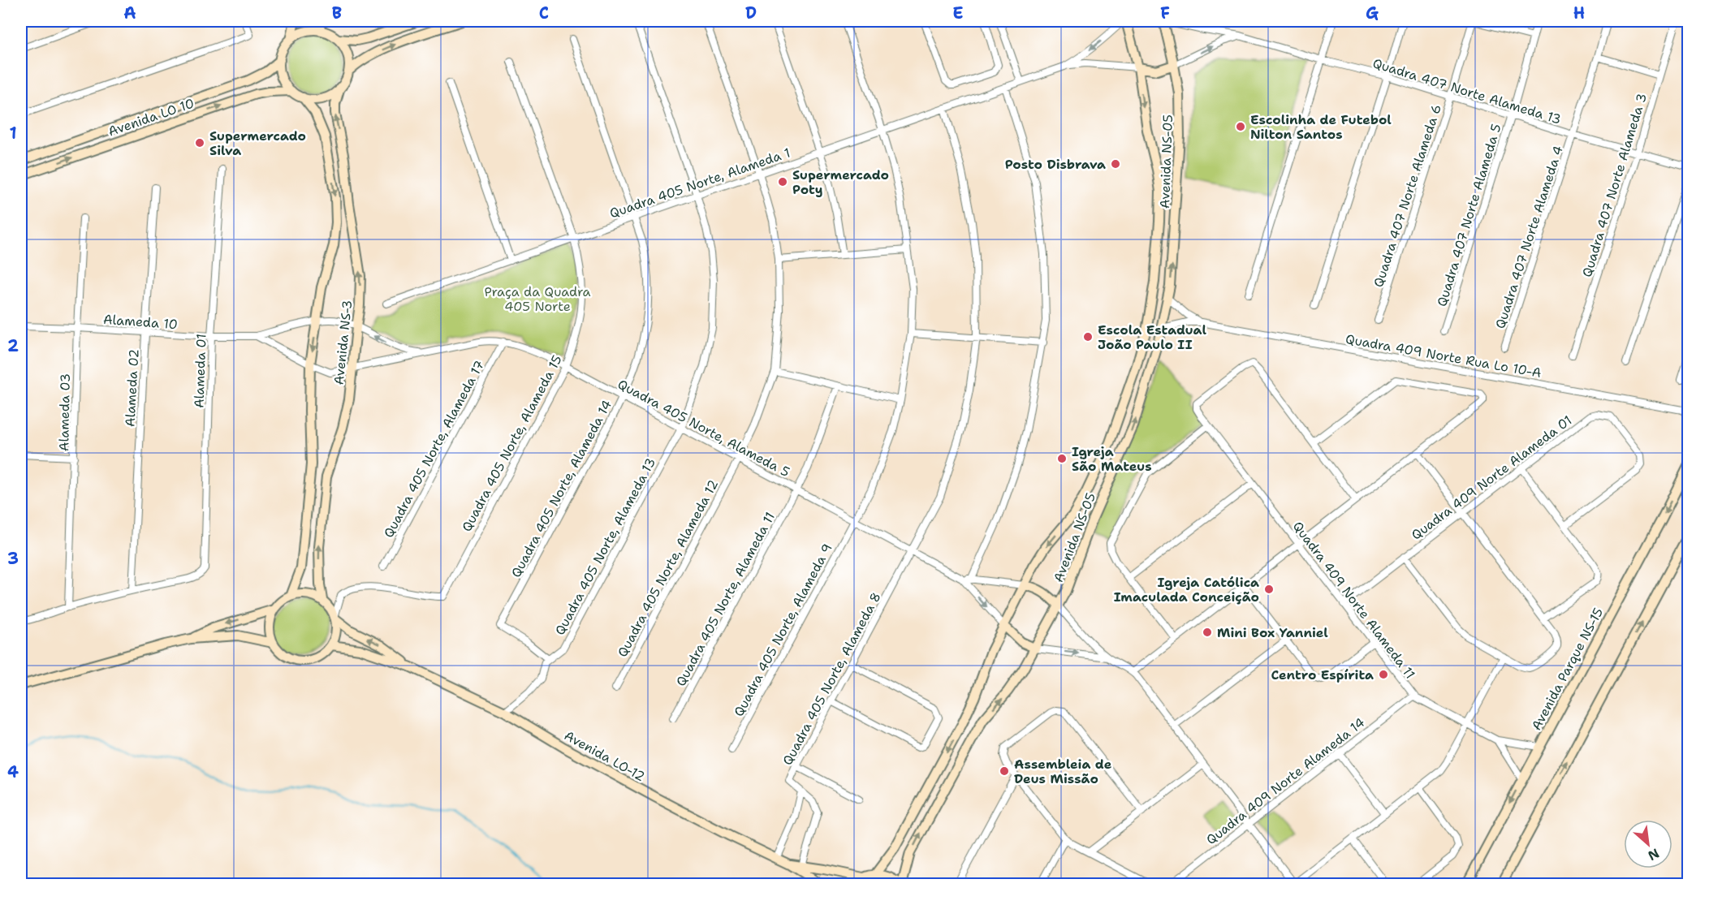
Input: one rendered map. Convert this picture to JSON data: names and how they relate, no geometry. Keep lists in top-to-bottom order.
{
  "streets": {
    "street": [
      "Quadra 407 Norte Alameda 13",
      "Avenida LO 10",
      "Avenida NS-05",
      "Quadra 405 Norte, Alameda 1",
      "Quadra 407 Norte Alameda 3",
      "Quadra 407 Norte Alameda 6",
      "Quadra 407 Norte Alameda 5",
      "Quadra 407 Norte Alameda 4",
      "Alameda 10",
      "Avenida NS-3",
      "Quadra 409 Norte Rua Lo 10-A",
      "Alameda 01",
      "Alameda 02",
      "Alameda 03",
      "Quadra 405 Norte, Alameda 5",
      "Quadra 405 Norte, Alameda 15",
      "Quadra 405 Norte, Alameda 17",
      "Quadra 409 Norte Alameda 01",
      "Quadra 405 Norte, Alameda 14",
      "Quadra 405 Norte, Alameda 13",
      "Quadra 405 Norte, Alameda 12",
      "Quadra 405 Norte, Alameda 11",
      "Quadra 409 Norte Alameda 11",
      "Quadra 405 Norte, Alameda 9",
      "Avenida Parque NS-15",
      "Quadra 405 Norte, Alameda 8",
      "Avenida LO-12",
      "Quadra 409 Norte Alameda 14"
    ]
  },
  "crossings": [
    ["Quadra 407 Norte Alameda 13", "Avenida NS-05"],
    ["Quadra 407 Norte Alameda 13", "Quadra 407 Norte Alameda 3"],
    ["Quadra 407 Norte Alameda 13", "Quadra 407 Norte Alameda 6"],
    ["Quadra 407 Norte Alameda 13", "Quadra 407 Norte Alameda 5"],
    ["Quadra 407 Norte Alameda 13", "Quadra 407 Norte Alameda 4"],
    ["Avenida LO 10", "Avenida NS-3"],
    ["Avenida NS-05", "Quadra 409 Norte Rua Lo 10-A"],
    ["Quadra 405 Norte, Alameda 1", "Quadra 405 Norte, Alameda 15"],
    ["Quadra 405 Norte, Alameda 1", "Quadra 405 Norte, Alameda 14"],
    ["Quadra 405 Norte, Alameda 1", "Quadra 405 Norte, Alameda 13"],
    ["Quadra 405 Norte, Alameda 1", "Quadra 405 Norte, Alameda 12"],
    ["Quadra 405 Norte, Alameda 1", "Quadra 405 Norte, Alameda 9"],
    ["Quadra 405 Norte, Alameda 1", "Quadra 405 Norte, Alameda 8"],
    ["Alameda 10", "Avenida NS-3"],
    ["Alameda 10", "Alameda 01"],
    ["Alameda 10", "Alameda 02"],
    ["Alameda 10", "Alameda 03"],
    ["Alameda 10", "Quadra 405 Norte, Alameda 5"],
    ["Avenida NS-3", "Quadra 405 Norte, Alameda 5"],
    ["Avenida NS-3", "Quadra 405 Norte, Alameda 15"],
    ["Avenida NS-3", "Avenida LO-12"],
    ["Alameda 01", "Alameda 02"],
    ["Quadra 405 Norte, Alameda 5", "Quadra 405 Norte, Alameda 15"],
    ["Quadra 405 Norte, Alameda 5", "Quadra 405 Norte, Alameda 17"],
    ["Quadra 405 Norte, Alameda 5", "Quadra 405 Norte, Alameda 14"],
    ["Quadra 405 Norte, Alameda 5", "Quadra 405 Norte, Alameda 13"],
    ["Quadra 405 Norte, Alameda 5", "Quadra 405 Norte, Alameda 12"],
    ["Quadra 405 Norte, Alameda 5", "Quadra 405 Norte, Alameda 11"],
    ["Quadra 405 Norte, Alameda 5", "Quadra 405 Norte, Alameda 9"],
    ["Quadra 405 Norte, Alameda 5", "Quadra 405 Norte, Alameda 8"],
    ["Quadra 405 Norte, Alameda 15", "Avenida LO-12"],
    ["Quadra 409 Norte Alameda 01", "Quadra 409 Norte Alameda 11"],
    ["Quadra 405 Norte, Alameda 14", "Quadra 405 Norte, Alameda 13"],
    ["Quadra 405 Norte, Alameda 13", "Avenida LO-12"],
    ["Quadra 409 Norte Alameda 11", "Avenida Parque NS-15"],
    ["Quadra 409 Norte Alameda 11", "Quadra 409 Norte Alameda 14"],
    ["Quadra 405 Norte, Alameda 8", "Avenida LO-12"]
  ],
  "parks": ["Praça da Quadra 405 Norte"],
  "places": [
    "Escolinha de Futebol Nilton Santos",
    "Supermercado Silva",
    "Posto Disbrava",
    "Supermercado Poty",
    "Escola Estadual João Paulo II",
    "Igreja São Mateus",
    "Igreja Católica Imaculada Conceição",
    "Mini Box Yanniel",
    "Centro Espírita",
    "Assembleia de Deus Missão"
  ],
  "north": "bottom right",
  "grid": {
    "columns": [
      "A",
      "B",
      "C",
      "D",
      "E",
      "F",
      "G",
      "H"
    ],
    "rows": [
      "1",
      "2",
      "3",
      "4"
    ]
  }
}
